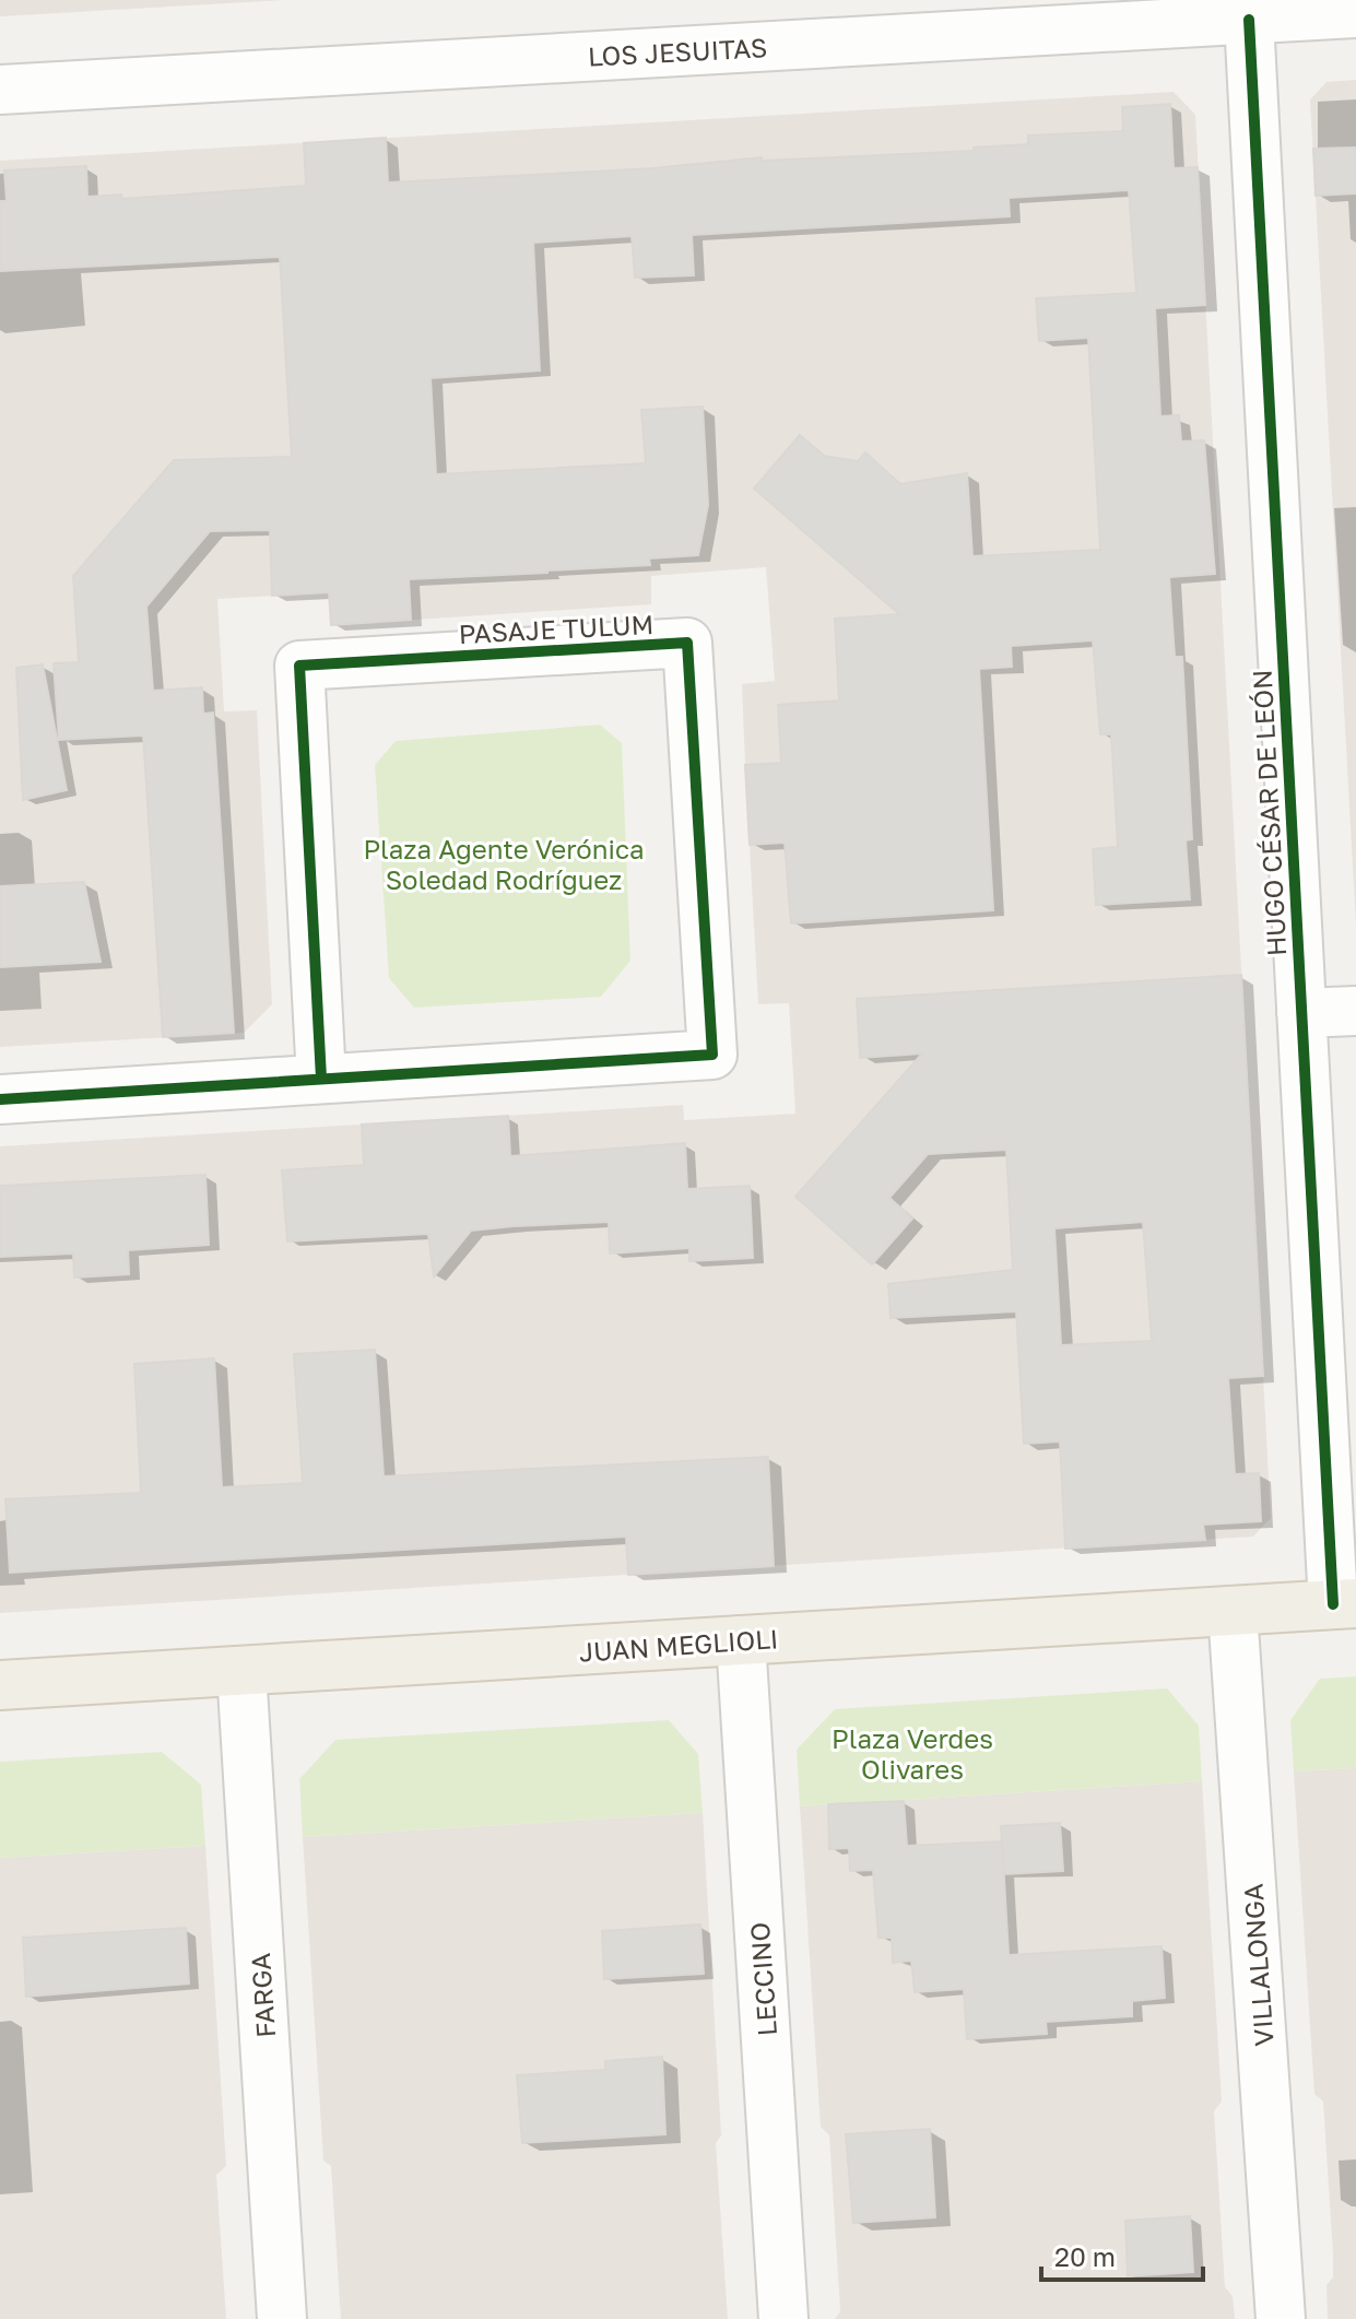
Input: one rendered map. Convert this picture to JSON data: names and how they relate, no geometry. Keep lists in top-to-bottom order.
{
  "streets": {
    "main road": ["JUAN MEGLIOLI"],
    "street": [
      "LOS JESUITAS",
      "PASAJE TULUM",
      "HUGO CÉSAR DE LEÓN",
      "VILLALONGA",
      "LECCINO",
      "FARGA"
    ]
  },
  "crossings": [
    ["LOS JESUITAS", "HUGO CÉSAR DE LEÓN"],
    ["HUGO CÉSAR DE LEÓN", "JUAN MEGLIOLI"],
    ["JUAN MEGLIOLI", "VILLALONGA"],
    ["JUAN MEGLIOLI", "LECCINO"],
    ["JUAN MEGLIOLI", "FARGA"]
  ],
  "parks": ["Plaza Agente Verónica Soledad Rodríguez", "Plaza Verdes Olivares"],
  "scale_bar": "20 m"
}
